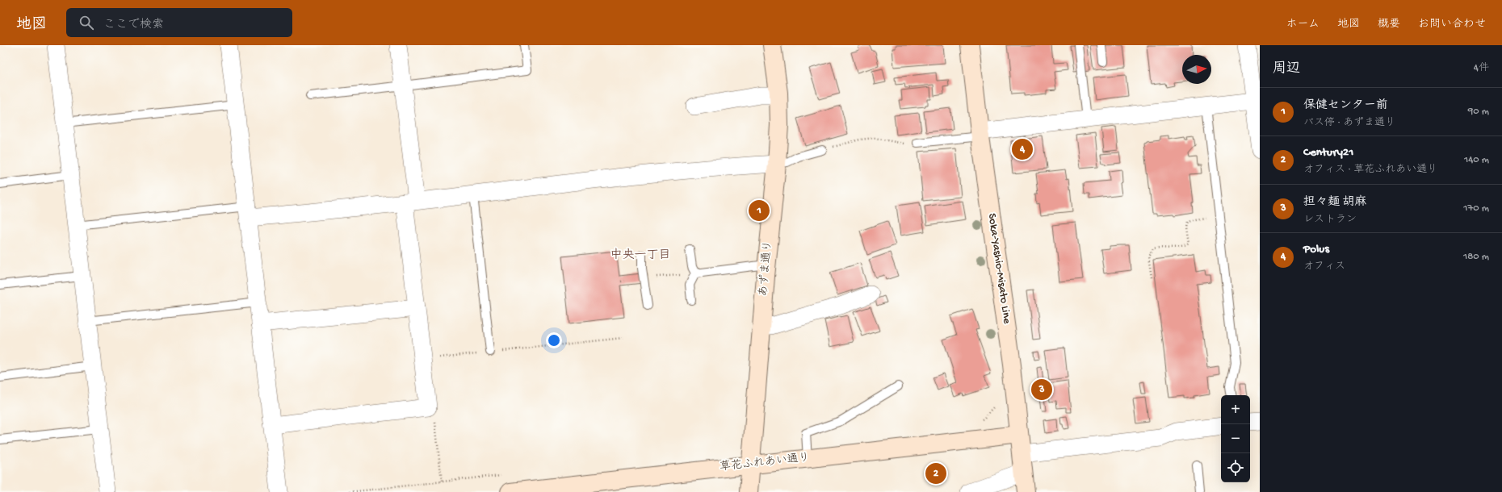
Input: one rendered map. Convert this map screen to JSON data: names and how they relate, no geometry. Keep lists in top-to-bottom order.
{
  "streets": {
    "street": ["あずま通り", "Soka-Yashio-Misato Line", "草花ふれあい通り"]
  },
  "crossings": [
    ["あずま通り", "草花ふれあい通り"],
    ["Soka-Yashio-Misato Line", "草花ふれあい通り"]
  ],
  "districts": ["中央一丁目"],
  "north": "right",
  "page": {
    "header": "地図",
    "search": "ここで検索",
    "nav": [
      "ホーム",
      "地図",
      "概要",
      "お問い合わせ"
    ],
    "heading": ["周辺", "4件"],
    "list": [
      {
        "mark": "1",
        "name": "保健センター前",
        "note": "バス停 · あずま通り",
        "value": "90 m"
      },
      {
        "mark": "2",
        "name": "Century21",
        "note": "オフィス · 草花ふれあい通り",
        "value": "140 m"
      },
      {
        "mark": "3",
        "name": "担々麺 胡麻",
        "note": "レストラン",
        "value": "170 m"
      },
      {
        "mark": "4",
        "name": "Polus",
        "note": "オフィス",
        "value": "180 m"
      }
    ],
    "pins": [
      "4",
      "1",
      "3",
      "2"
    ],
    "map_buttons": ["+", "−"]
  }
}
